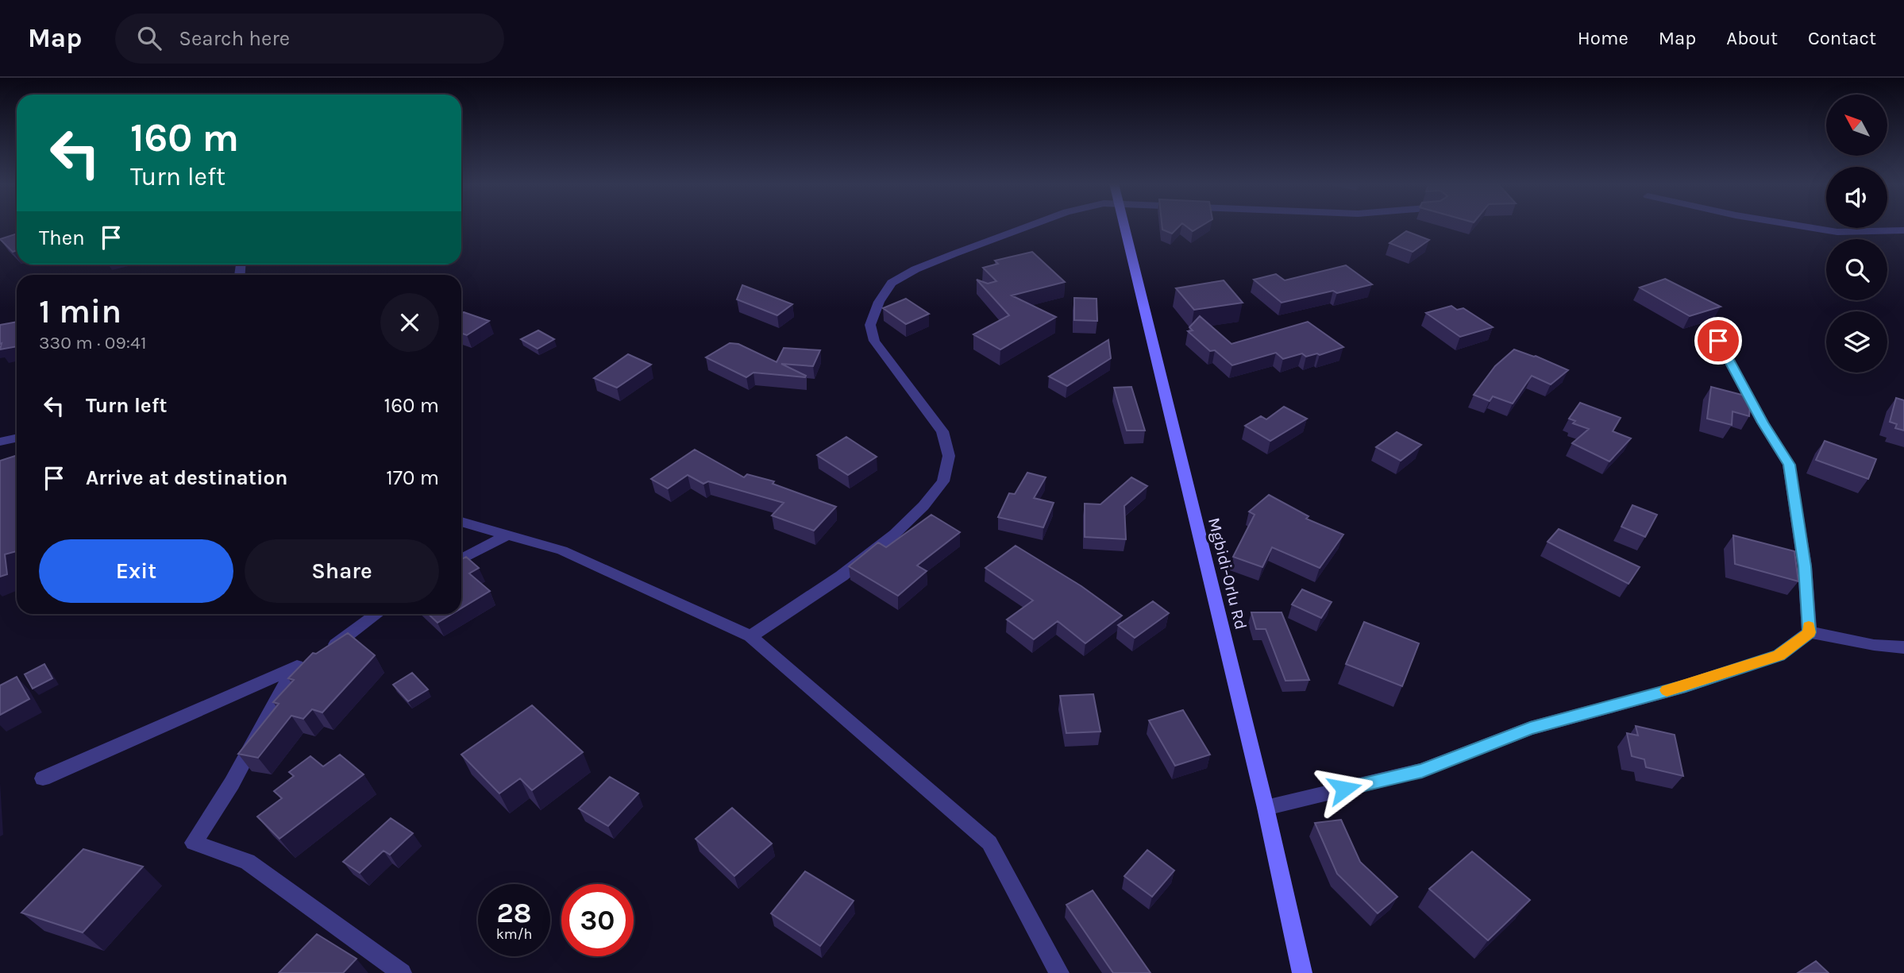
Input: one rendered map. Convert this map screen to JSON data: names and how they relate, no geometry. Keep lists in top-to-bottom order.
{
  "streets": {
    "main road": ["Mgbidi-Orlu Rd"]
  },
  "north": "top left",
  "page": {
    "header": "Map",
    "search": "Search here",
    "nav": [
      "Home",
      "Map",
      "About",
      "Contact"
    ],
    "turn": ["160 m", "Turn left"],
    "then": "Then",
    "heading": ["1 min", "330 m · 09:41"],
    "list": [
      {
        "name": "Turn left",
        "value": "160 m"
      },
      {
        "name": "Arrive at destination",
        "value": "170 m"
      }
    ],
    "buttons": ["Exit", "Share"],
    "speed": "28 km/h",
    "limit": "30"
  }
}
